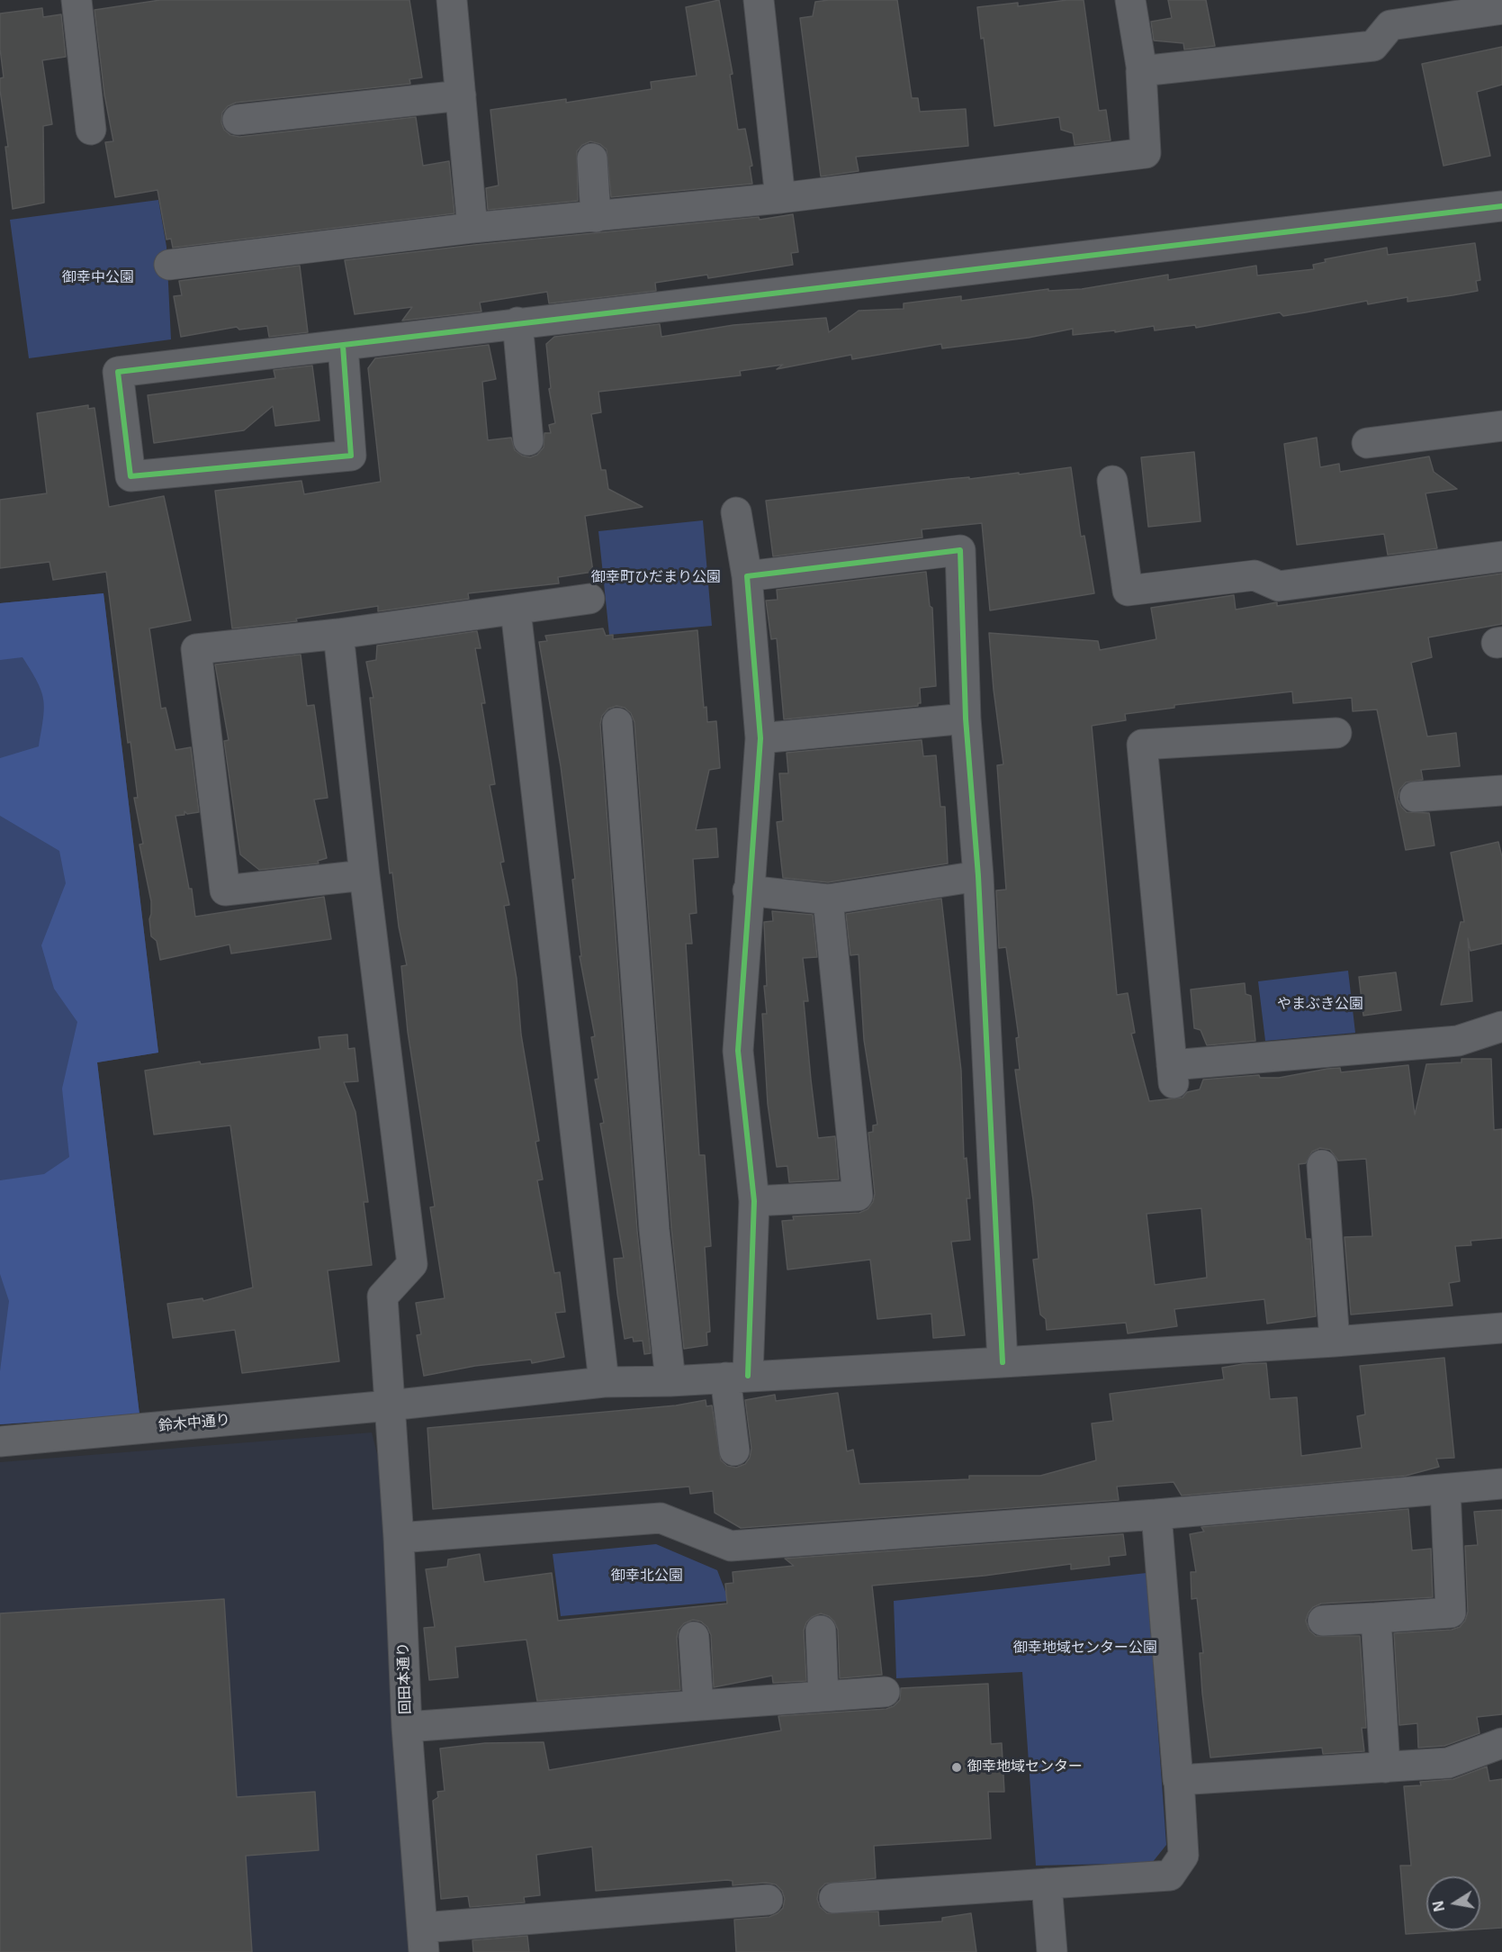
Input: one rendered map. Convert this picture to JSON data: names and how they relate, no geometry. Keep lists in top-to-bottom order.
{
  "streets": {
    "street": ["鈴木中通り", "回田本通り"]
  },
  "crossings": [
    ["鈴木中通り", "回田本通り"]
  ],
  "parks": [
    "御幸中公園",
    "御幸町ひだまり公園",
    "やまぶき公園",
    "御幸北公園",
    "御幸地域センター公園"
  ],
  "places": ["御幸地域センター"],
  "north": "left"
}
